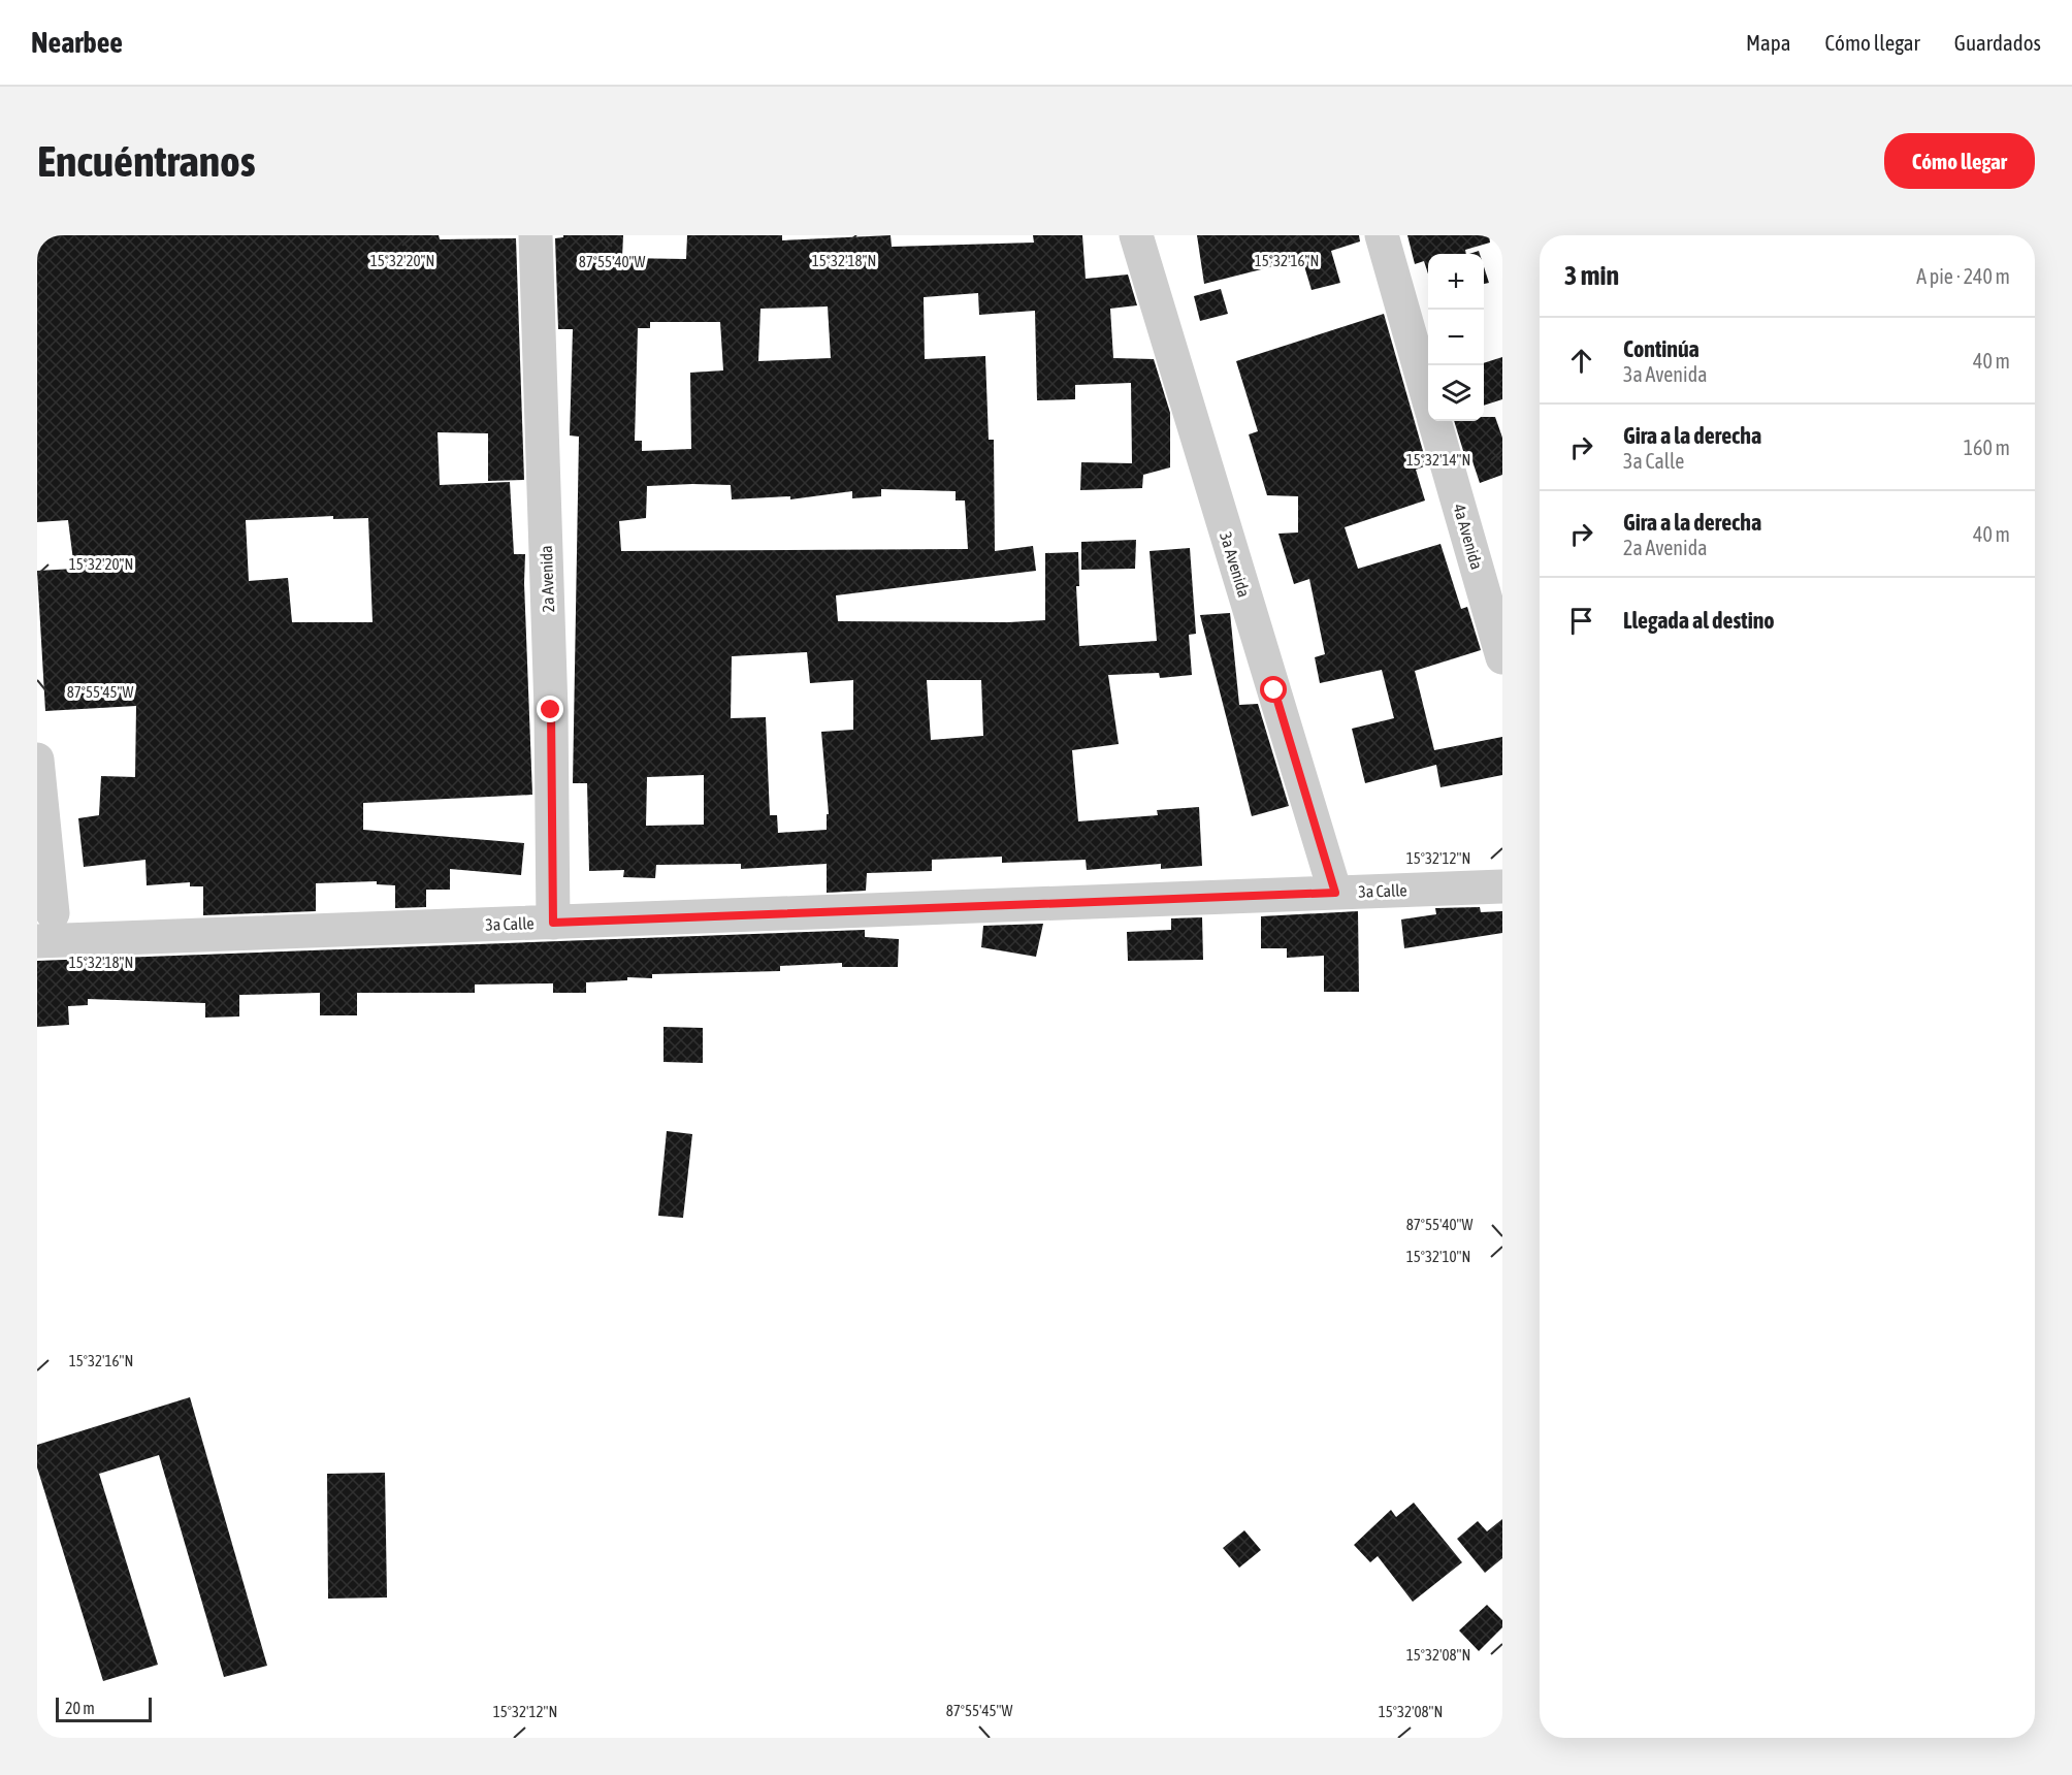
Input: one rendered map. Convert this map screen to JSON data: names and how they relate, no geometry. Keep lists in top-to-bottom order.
{
  "streets": {
    "street": [
      "4a Avenida",
      "3a Avenida",
      "2a Avenida",
      "3a Calle"
    ]
  },
  "crossings": [
    ["3a Avenida", "3a Calle"],
    ["2a Avenida", "3a Calle"]
  ],
  "scale_bar": "20 m",
  "page": {
    "header": "Nearbee",
    "nav": ["Mapa", "Cómo llegar", "Guardados"],
    "buttons": "Cómo llegar",
    "title": "Encuéntranos",
    "heading": ["3 min", "A pie · 240 m"],
    "map_buttons": ["+", "−"],
    "list": [
      ["Continúa", "3a Avenida", "40 m"],
      ["Gira a la derecha", "3a Calle", "160 m"],
      ["Gira a la derecha", "2a Avenida", "40 m"],
      "Llegada al destino"
    ],
    "scale": "20 m"
  },
  "coordinates": [
    "15°32'20\"N",
    "15°32'18\"N",
    "15°32'16\"N",
    "87°55'40\"W",
    "15°32'14\"N",
    "87°55'45\"W",
    "15°32'12\"N",
    "15°32'10\"N",
    "15°32'08\"N"
  ]
}
